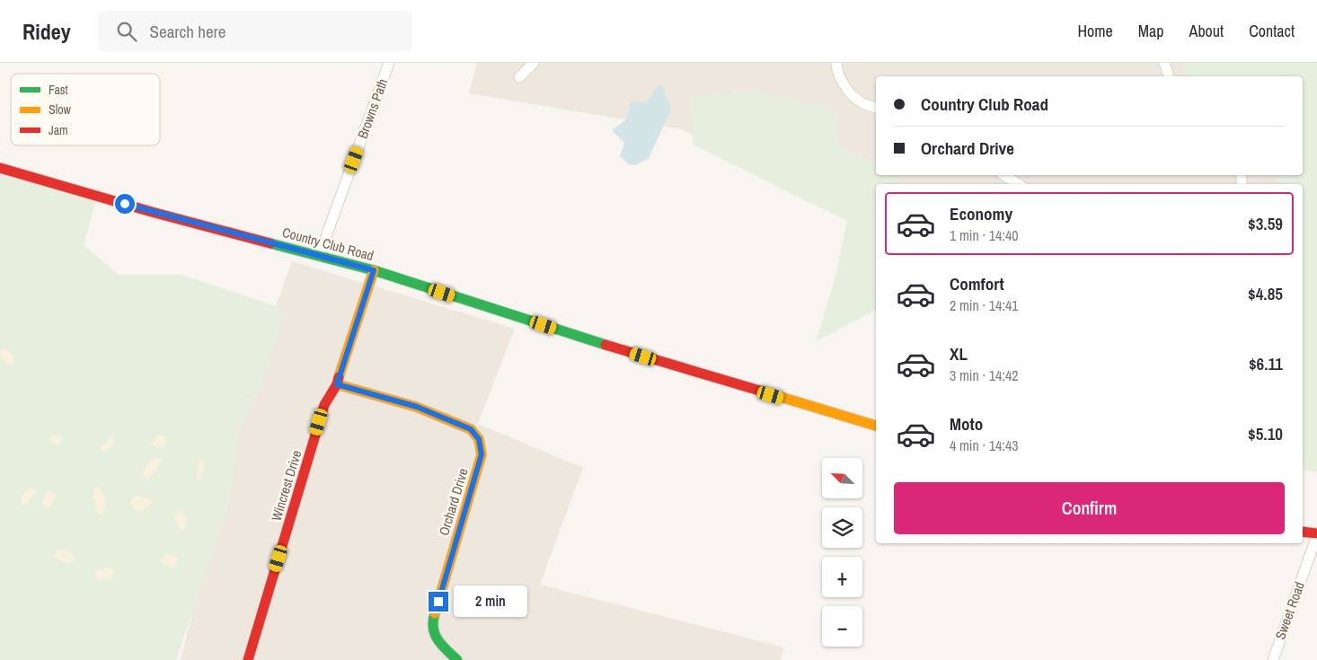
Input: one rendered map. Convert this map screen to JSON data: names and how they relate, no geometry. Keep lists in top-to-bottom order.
{
  "streets": {
    "street": [
      "Browns Path",
      "Country Club Road",
      "Wincrest Drive",
      "Orchard Drive",
      "Sweet Road"
    ]
  },
  "crossings": [
    ["Browns Path", "Country Club Road"],
    ["Country Club Road", "Wincrest Drive"],
    ["Wincrest Drive", "Orchard Drive"]
  ],
  "legend": ["Fast", "Slow", "Jam"],
  "north": "top left",
  "page": {
    "header": "Ridey",
    "search": "Search here",
    "nav": [
      "Home",
      "Map",
      "About",
      "Contact"
    ],
    "banner": ["Country Club Road", "Orchard Drive"],
    "list": [
      {
        "name": "Economy",
        "note": "1 min · 14:40",
        "value": "$3.59"
      },
      {
        "name": "Comfort",
        "note": "2 min · 14:41",
        "value": "$4.85"
      },
      {
        "name": "XL",
        "note": "3 min · 14:42",
        "value": "$6.11"
      },
      {
        "name": "Moto",
        "note": "4 min · 14:43",
        "value": "$5.10"
      }
    ],
    "map_buttons": ["+", "−"],
    "buttons": "Confirm",
    "bubble": "2 min"
  }
}
